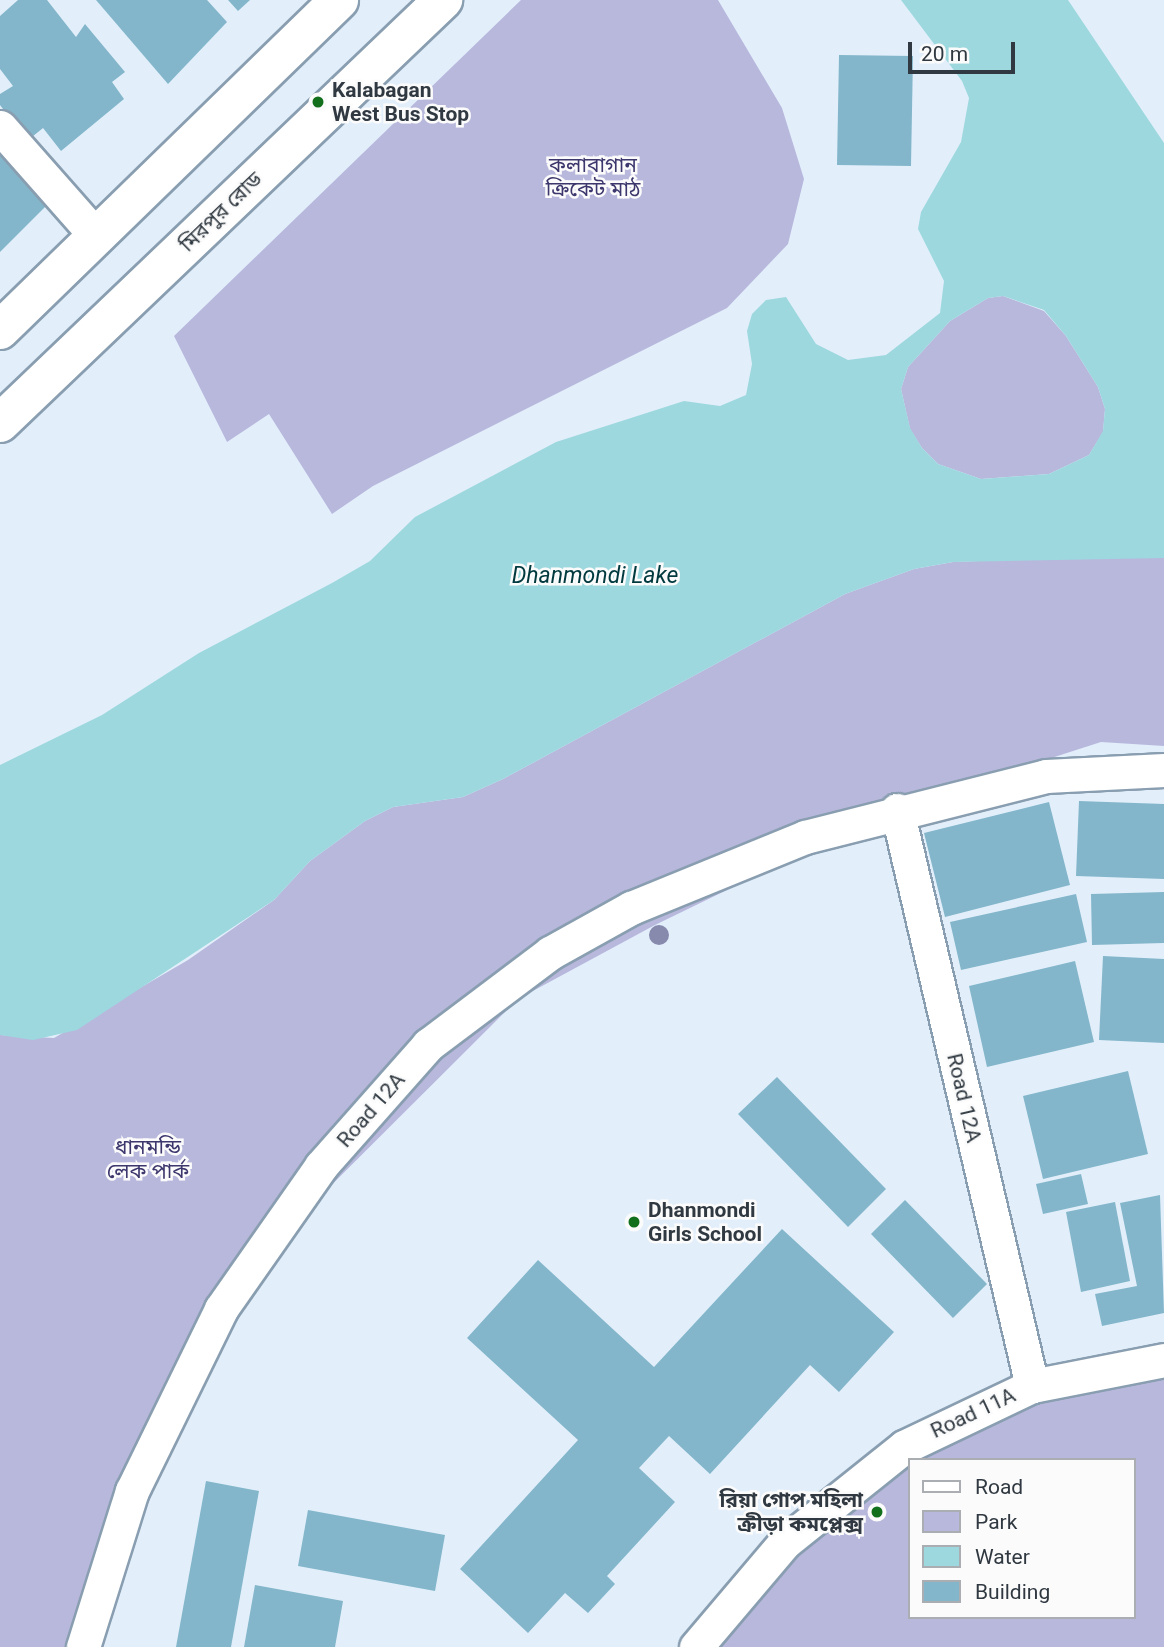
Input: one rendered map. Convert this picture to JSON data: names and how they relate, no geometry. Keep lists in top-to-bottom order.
{
  "streets": {
    "highway": ["মিরপুর রোড"],
    "street": ["Road 12A", "Road 11A"]
  },
  "crossings": [
    ["Road 12A", "Road 11A"]
  ],
  "water": ["Dhanmondi Lake"],
  "parks": ["কলাবাগান ক্রিকেট মাঠ", "ধানমন্ডি লেক পার্ক"],
  "places": ["Kalabagan West Bus Stop", "Dhanmondi Girls School", "রিয়া গোপ মহিলা ক্রীড়া কমপ্লেক্স"],
  "legend": [
    "Road",
    "Park",
    "Water",
    "Building"
  ],
  "scale_bar": "20 m"
}
